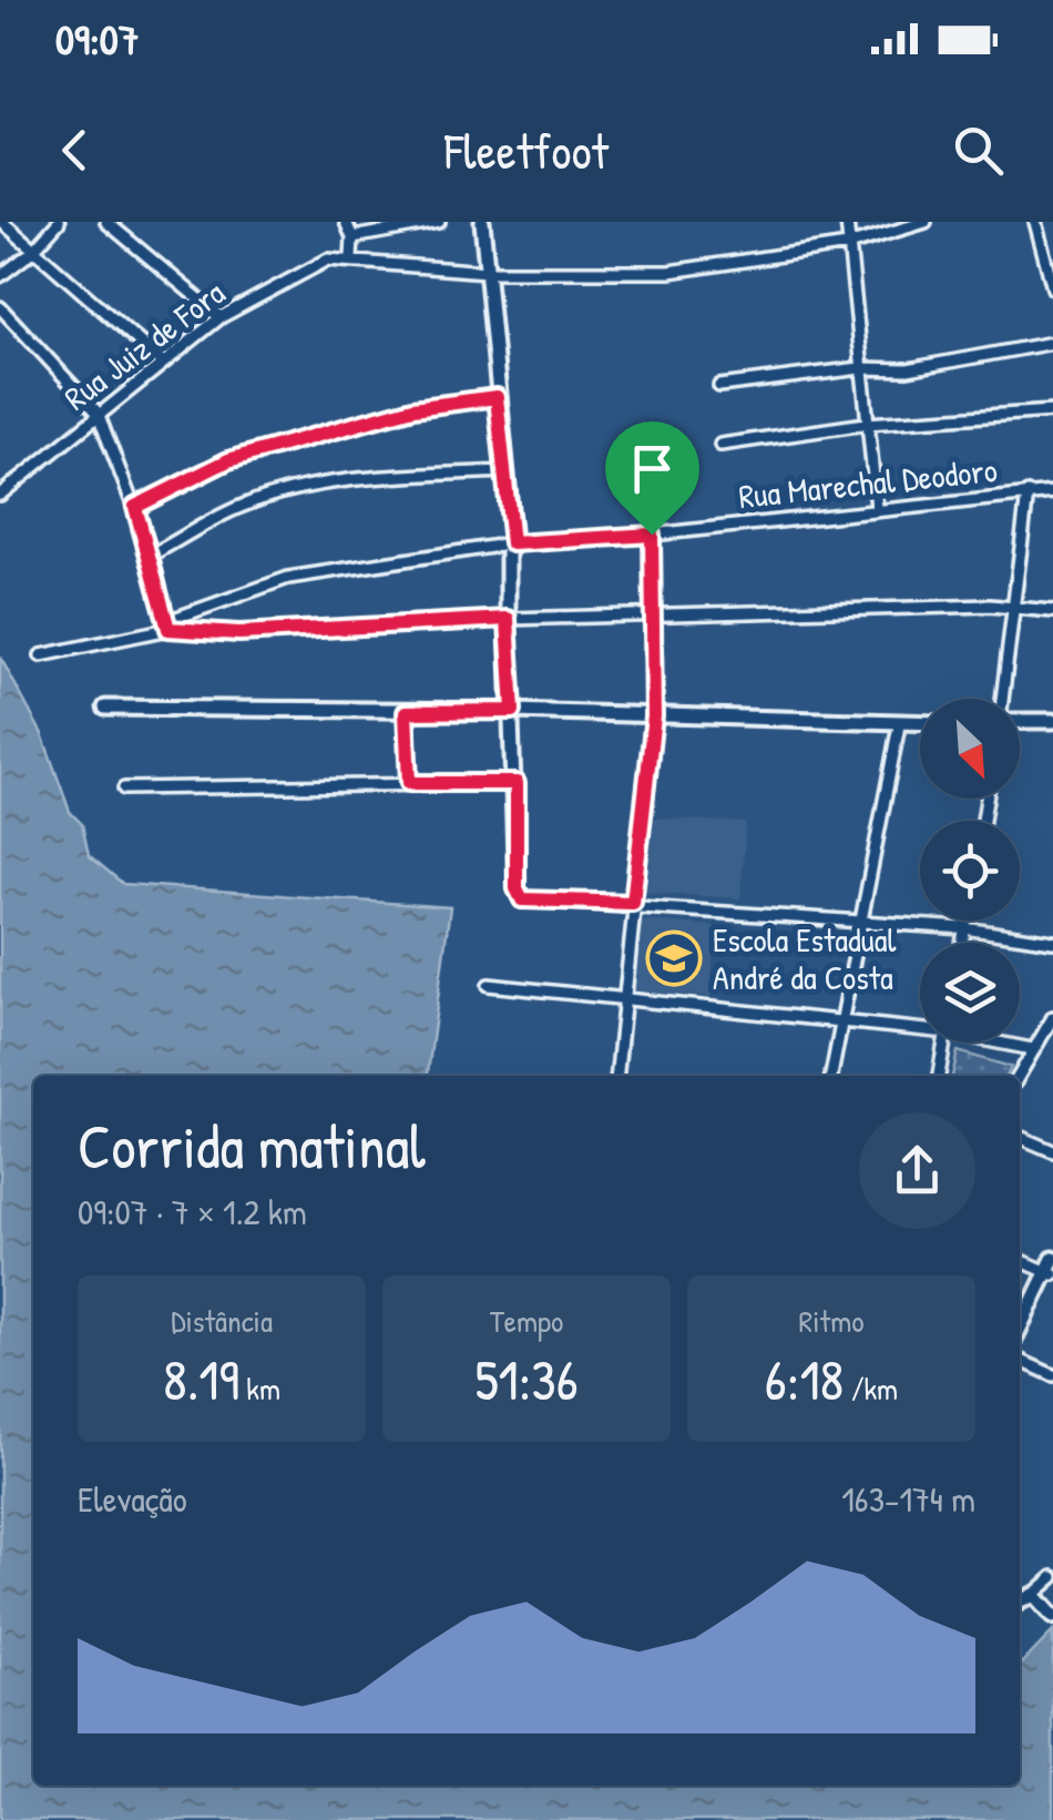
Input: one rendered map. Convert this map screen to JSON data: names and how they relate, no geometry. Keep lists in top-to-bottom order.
{
  "streets": {
    "street": ["Rua Juiz de Fora", "Rua Marechal Deodoro"]
  },
  "places": {
    "school or university": ["Escola Estadual André da Costa"]
  },
  "north": "bottom right",
  "page": {
    "status": "09:07",
    "header": "Fleetfoot",
    "heading": ["Corrida matinal", "09:07 · 7 × 1.2 km"],
    "stats": [
      ["Distância", "8.19 km"],
      ["Tempo", "51:36"],
      ["Ritmo", "6:18 /km"]
    ],
    "chart": ["Elevação", "163–174 m"]
  }
}
